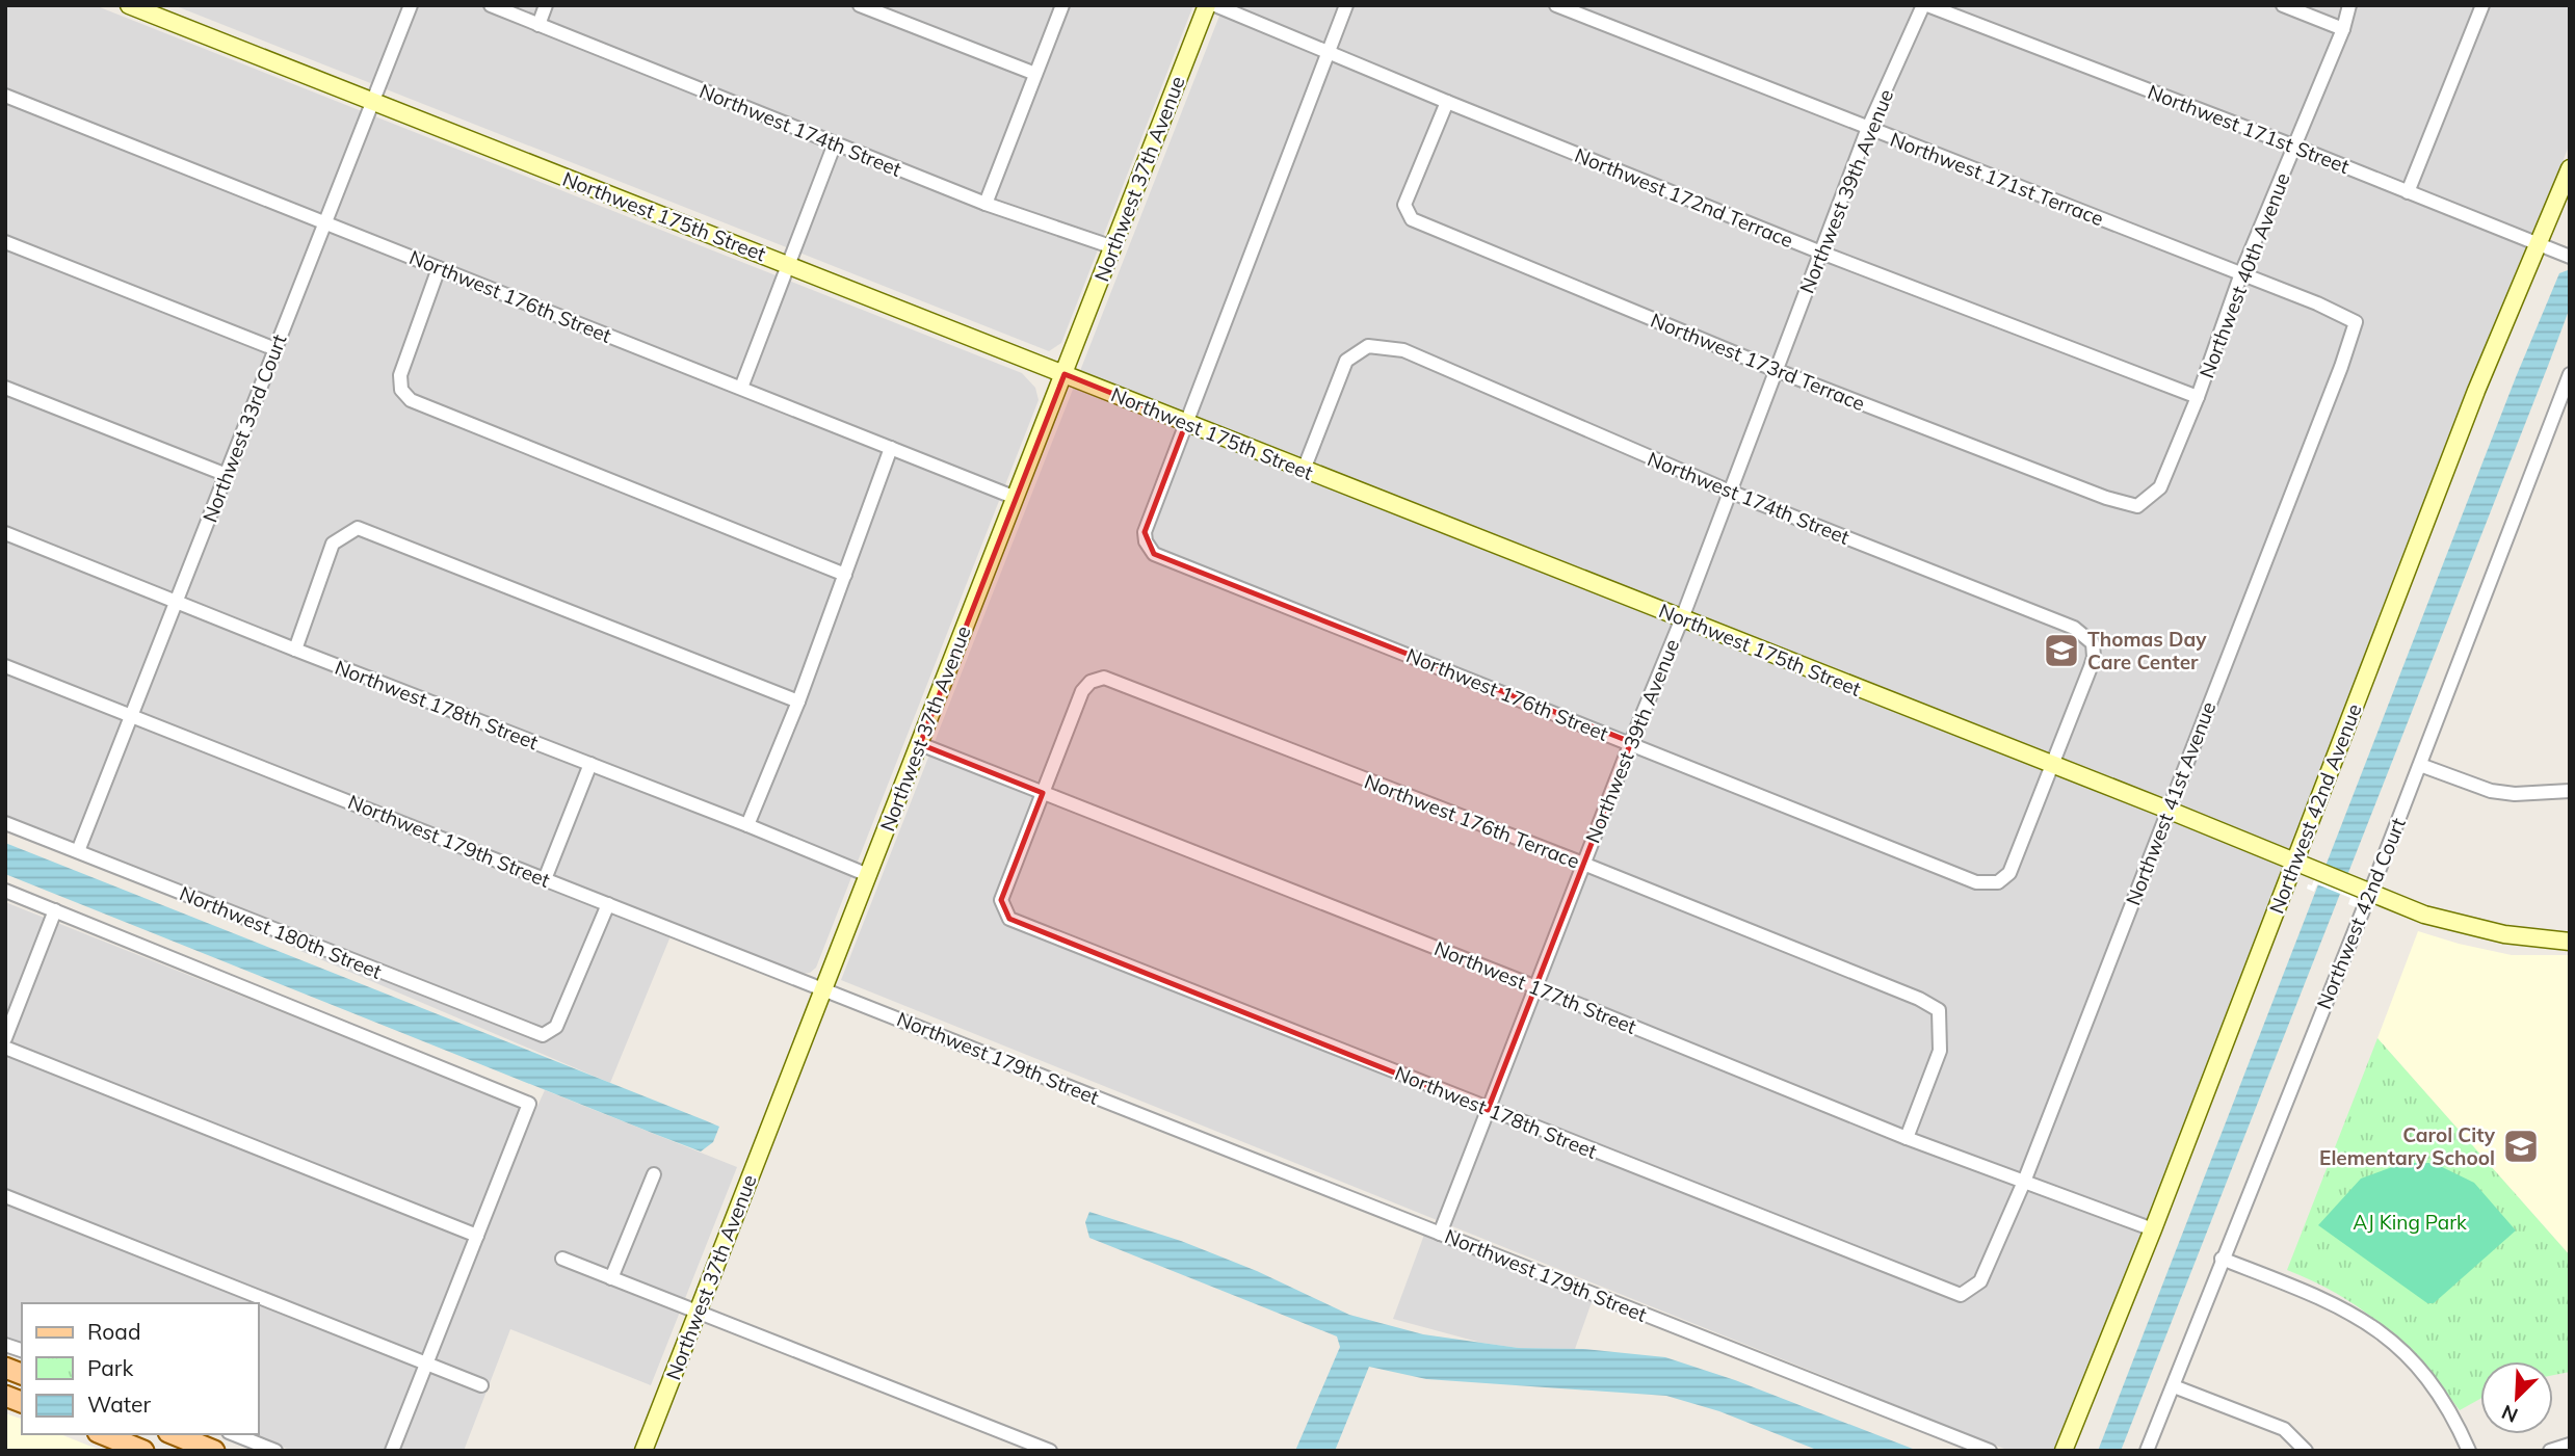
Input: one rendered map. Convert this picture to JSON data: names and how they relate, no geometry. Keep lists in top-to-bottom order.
{
  "streets": {
    "street": [
      "Northwest 171st Street",
      "Northwest 174th Street",
      "Northwest 37th Avenue",
      "Northwest 171st Terrace",
      "Northwest 39th Avenue",
      "Northwest 172nd Terrace",
      "Northwest 175th Street",
      "Northwest 40th Avenue",
      "Northwest 176th Street",
      "Northwest 173rd Terrace",
      "Northwest 33rd Court",
      "Northwest 178th Street",
      "Northwest 41st Avenue",
      "Northwest 42nd Avenue",
      "Northwest 176th Terrace",
      "Northwest 179th Street",
      "Northwest 42nd Court",
      "Northwest 180th Street",
      "Northwest 177th Street"
    ]
  },
  "crossings": [
    ["Northwest 171st Street", "Northwest 39th Avenue"],
    ["Northwest 171st Street", "Northwest 40th Avenue"],
    ["Northwest 171st Street", "Northwest 42nd Avenue"],
    ["Northwest 174th Street", "Northwest 37th Avenue"],
    ["Northwest 174th Street", "Northwest 39th Avenue"],
    ["Northwest 174th Street", "Northwest 175th Street"],
    ["Northwest 174th Street", "Northwest 176th Street"],
    ["Northwest 37th Avenue", "Northwest 175th Street"],
    ["Northwest 37th Avenue", "Northwest 176th Street"],
    ["Northwest 37th Avenue", "Northwest 178th Street"],
    ["Northwest 37th Avenue", "Northwest 179th Street"],
    ["Northwest 37th Avenue", "Northwest 177th Street"],
    ["Northwest 171st Terrace", "Northwest 39th Avenue"],
    ["Northwest 171st Terrace", "Northwest 40th Avenue"],
    ["Northwest 171st Terrace", "Northwest 41st Avenue"],
    ["Northwest 39th Avenue", "Northwest 172nd Terrace"],
    ["Northwest 39th Avenue", "Northwest 175th Street"],
    ["Northwest 39th Avenue", "Northwest 176th Street"],
    ["Northwest 39th Avenue", "Northwest 173rd Terrace"],
    ["Northwest 39th Avenue", "Northwest 178th Street"],
    ["Northwest 39th Avenue", "Northwest 176th Terrace"],
    ["Northwest 39th Avenue", "Northwest 179th Street"],
    ["Northwest 39th Avenue", "Northwest 177th Street"],
    ["Northwest 172nd Terrace", "Northwest 40th Avenue"],
    ["Northwest 172nd Terrace", "Northwest 173rd Terrace"],
    ["Northwest 175th Street", "Northwest 176th Street"],
    ["Northwest 175th Street", "Northwest 33rd Court"],
    ["Northwest 175th Street", "Northwest 41st Avenue"],
    ["Northwest 175th Street", "Northwest 42nd Avenue"],
    ["Northwest 175th Street", "Northwest 42nd Court"],
    ["Northwest 40th Avenue", "Northwest 173rd Terrace"],
    ["Northwest 176th Street", "Northwest 33rd Court"],
    ["Northwest 33rd Court", "Northwest 178th Street"],
    ["Northwest 33rd Court", "Northwest 179th Street"],
    ["Northwest 33rd Court", "Northwest 180th Street"],
    ["Northwest 178th Street", "Northwest 41st Avenue"],
    ["Northwest 178th Street", "Northwest 176th Terrace"],
    ["Northwest 178th Street", "Northwest 177th Street"],
    ["Northwest 41st Avenue", "Northwest 177th Street"],
    ["Northwest 42nd Avenue", "Northwest 177th Street"],
    ["Northwest 176th Terrace", "Northwest 177th Street"],
    ["Northwest 179th Street", "Northwest 180th Street"]
  ],
  "parks": ["AJ King Park"],
  "places": {
    "school or university": ["Thomas Day Care Center", "Carol City Elementary School"]
  },
  "legend": ["Road", "Park", "Water"],
  "north": "bottom left"
}
